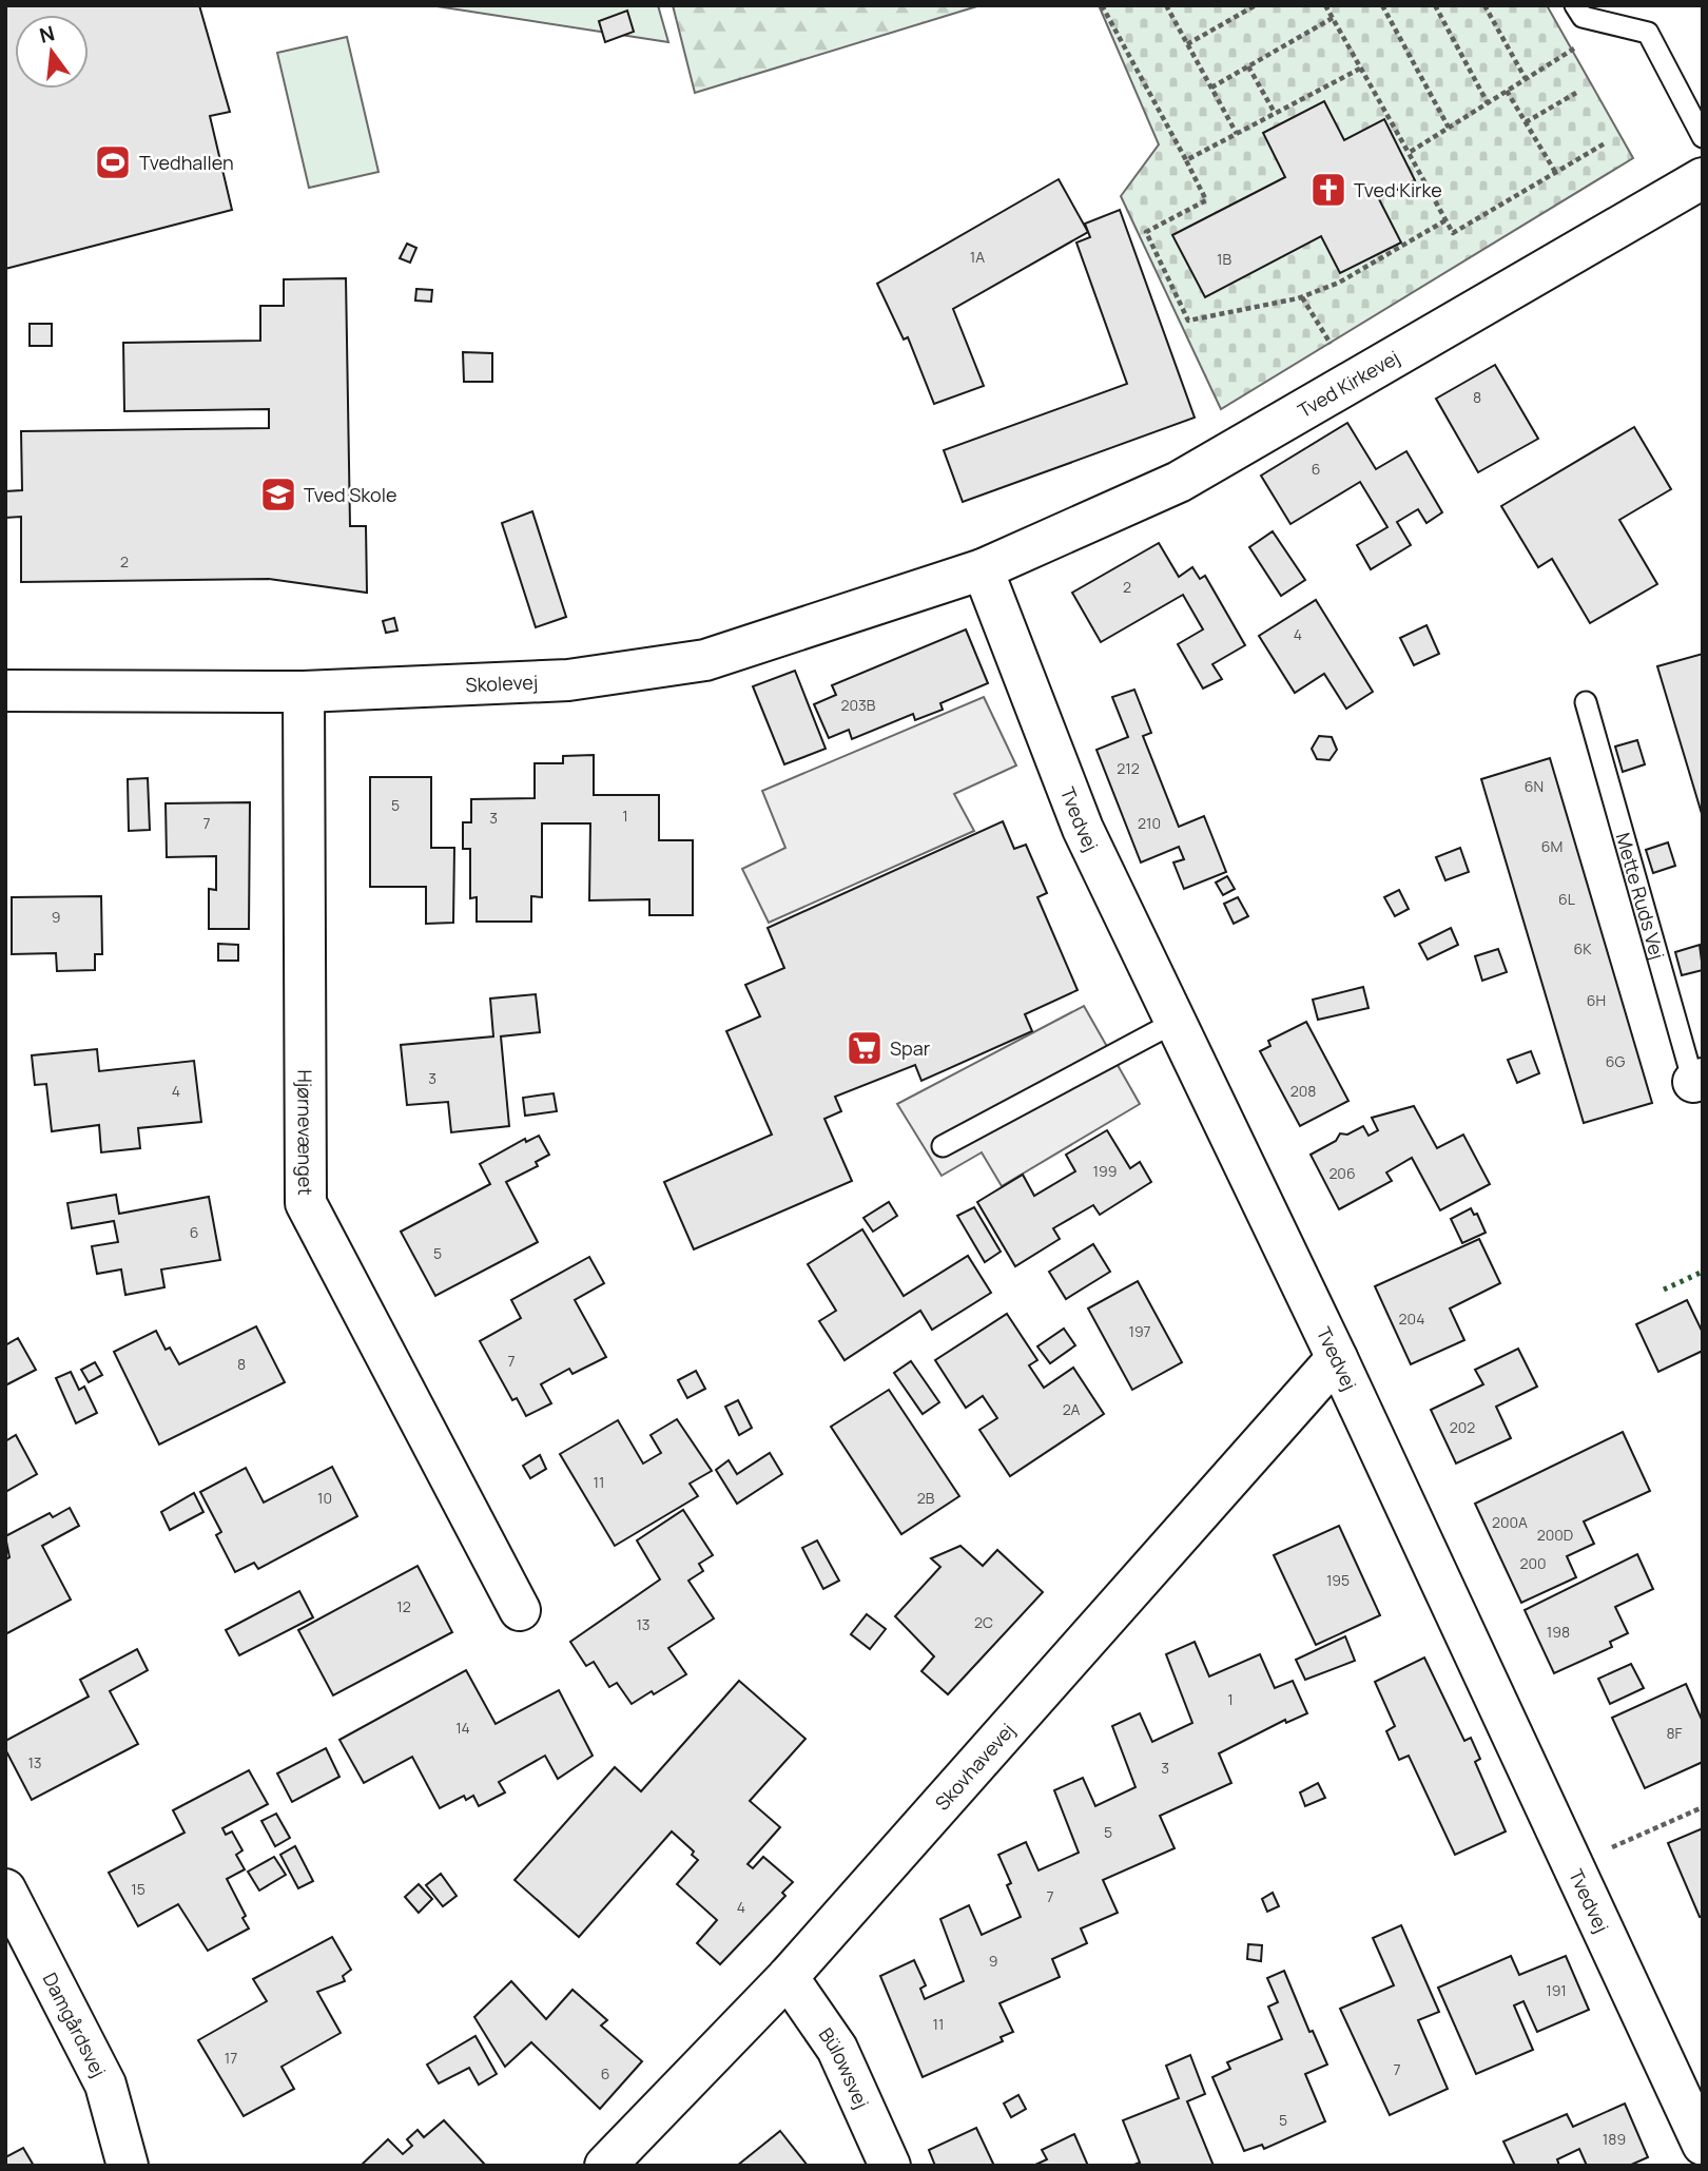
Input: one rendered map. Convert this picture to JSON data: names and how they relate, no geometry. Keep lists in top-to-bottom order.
{
  "streets": {
    "street": [
      "Tved Kirkevej",
      "Skolevej",
      "Tvedvej",
      "Hjørnevænget",
      "Skovhavevej",
      "Damgårdsvej",
      "Bülowsvej"
    ],
    "lane": ["Mette Ruds Vej"]
  },
  "crossings": [
    ["Tved Kirkevej", "Skolevej"],
    ["Tved Kirkevej", "Tvedvej"],
    ["Skolevej", "Tvedvej"],
    ["Skolevej", "Hjørnevænget"],
    ["Tvedvej", "Skovhavevej"],
    ["Skovhavevej", "Bülowsvej"]
  ],
  "places": {
    "sports": ["Tvedhallen"],
    "church": ["Tved Kirke"],
    "school or university": ["Tved Skole"],
    "supermarket": ["Spar"]
  },
  "house_numbers": [
    "1A",
    "1B",
    "8",
    "6",
    "2",
    "2",
    "4",
    "203B",
    "212",
    "6N",
    "5",
    "1",
    "3",
    "7",
    "210",
    "6M",
    "6L",
    "9",
    "6K",
    "6H",
    "6G",
    "3",
    "4",
    "208",
    "199",
    "206",
    "6",
    "5",
    "204",
    "197",
    "7",
    "8",
    "2A",
    "202",
    "11",
    "10",
    "2B",
    "200A",
    "200D",
    "200",
    "195",
    "12",
    "2C",
    "13",
    "198",
    "1",
    "14",
    "8F",
    "13",
    "3",
    "5",
    "15",
    "7",
    "4",
    "9",
    "191",
    "11",
    "17",
    "7",
    "6",
    "5",
    "189"
  ],
  "north": "top"
}
